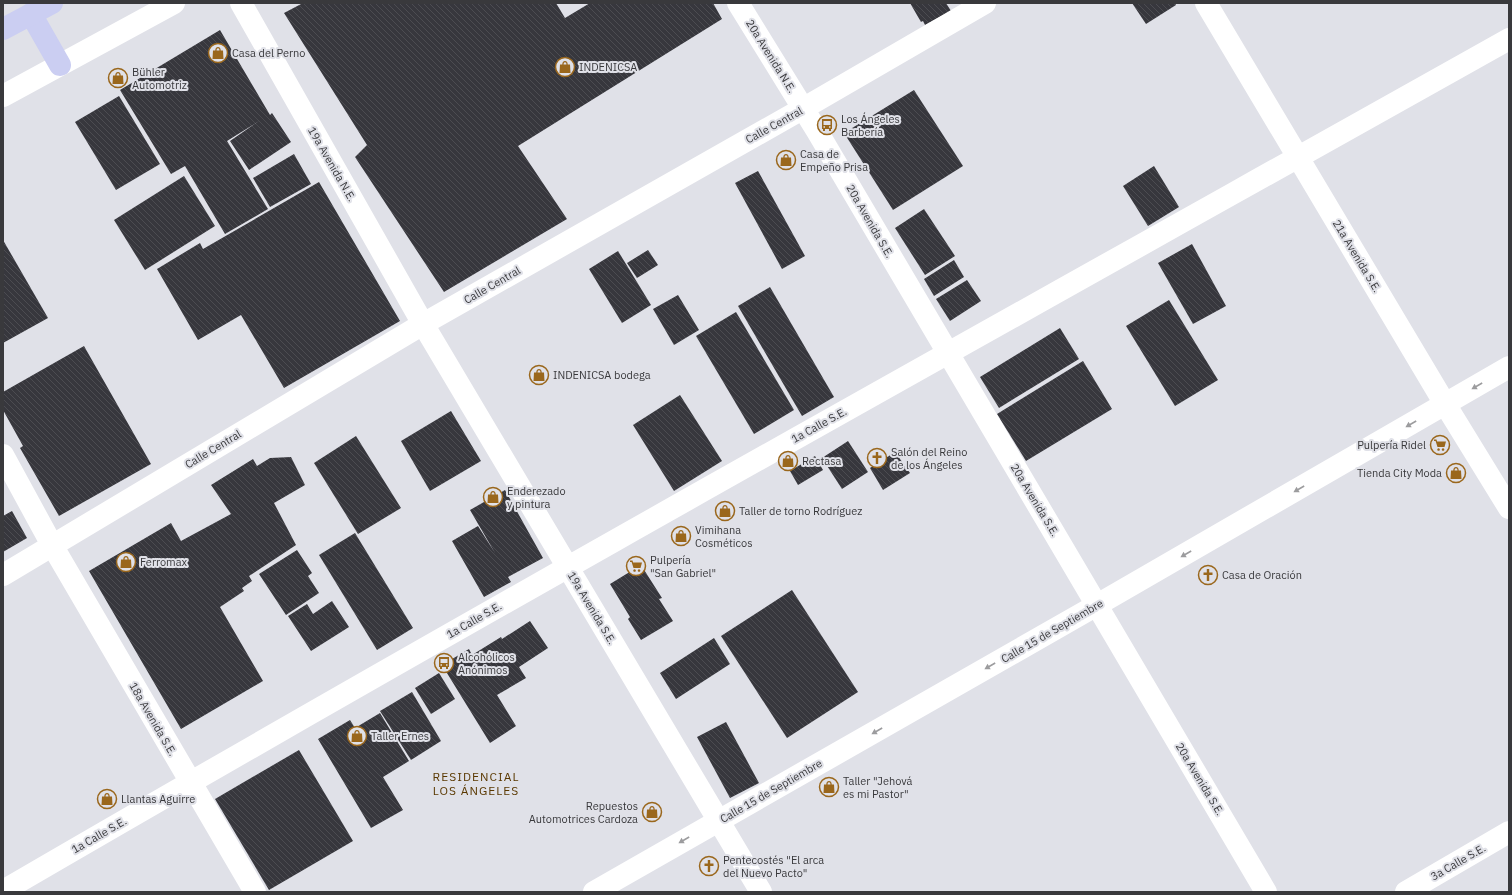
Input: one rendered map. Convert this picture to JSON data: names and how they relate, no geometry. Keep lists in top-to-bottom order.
{
  "streets": {
    "street": [
      "20a Avenida N.E.",
      "Calle Central",
      "19a Avenida N.E.",
      "20a Avenida S.E.",
      "21a Avenida S.E.",
      "1a Calle S.E.",
      "19a Avenida S.E.",
      "Calle 15 de Septiembre",
      "18a Avenida S.E.",
      "3a Calle S.E."
    ]
  },
  "crossings": [
    ["20a Avenida N.E.", "Calle Central"],
    ["20a Avenida N.E.", "20a Avenida S.E."],
    ["Calle Central", "19a Avenida N.E."],
    ["Calle Central", "20a Avenida S.E."],
    ["Calle Central", "19a Avenida S.E."],
    ["Calle Central", "18a Avenida S.E."],
    ["19a Avenida N.E.", "19a Avenida S.E."],
    ["20a Avenida S.E.", "1a Calle S.E."],
    ["20a Avenida S.E.", "Calle 15 de Septiembre"],
    ["21a Avenida S.E.", "1a Calle S.E."],
    ["21a Avenida S.E.", "Calle 15 de Septiembre"],
    ["1a Calle S.E.", "19a Avenida S.E."],
    ["1a Calle S.E.", "18a Avenida S.E."],
    ["19a Avenida S.E.", "Calle 15 de Septiembre"]
  ],
  "one_way": ["Calle 15 de Septiembre"],
  "districts": ["RESIDENCIAL LOS ÁNGELES"],
  "places": {
    "shop": [
      "Casa del Perno",
      "INDENICSA",
      "Bühler Automotriz",
      "Casa de Empeño Prisa",
      "INDENICSA bodega",
      "Rectasa",
      "Tienda City Moda",
      "Enderezado y pintura",
      "Taller de torno Rodríguez",
      "Vimihana Cosméticos",
      "Ferromax",
      "Taller Ernes",
      "Taller \"Jehová es mi Pastor\"",
      "Llantas Aguirre",
      "Repuestos Automotrices Cardoza"
    ],
    "bus stop": ["Los Ángeles Barbería", "Alcohólicos Anónimos"],
    "supermarket": ["Pulpería Ridel", "Pulpería \"San Gabriel\""],
    "church": ["Salón del Reino de los Ángeles", "Casa de Oración", "Pentecostés \"El arca del Nuevo Pacto\""]
  }
}
